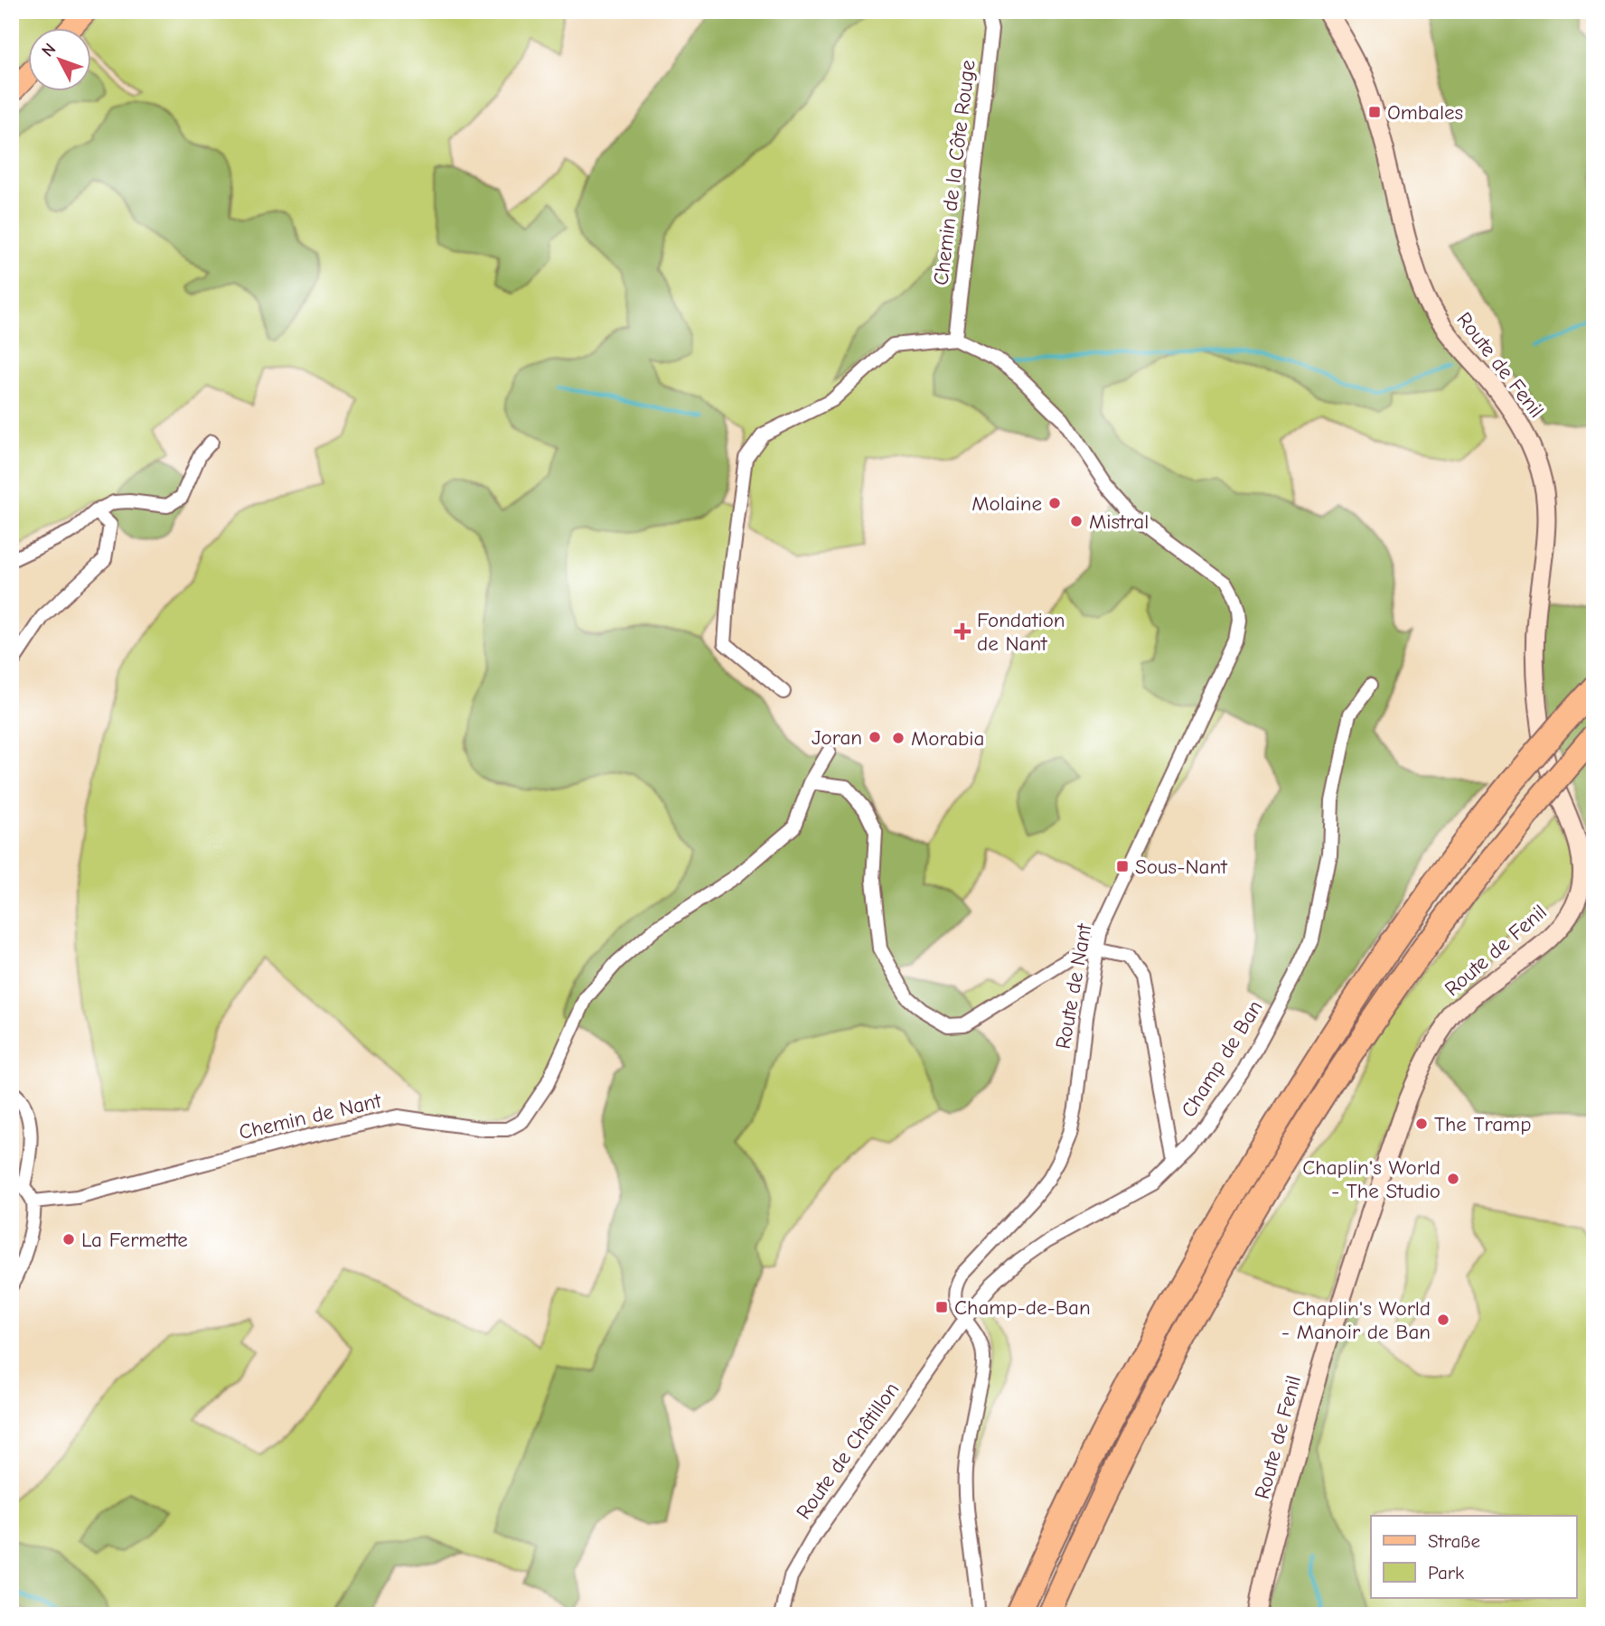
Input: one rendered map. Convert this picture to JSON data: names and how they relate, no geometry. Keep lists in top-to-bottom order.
{
  "streets": {
    "street": [
      "Chemin de la Côte Rouge",
      "Route de Fenil",
      "Route de Nant",
      "Champ de Ban",
      "Chemin de Nant",
      "Route de Châtillon"
    ]
  },
  "crossings": [
    ["Chemin de la Côte Rouge", "Route de Nant"],
    ["Route de Nant", "Champ de Ban"],
    ["Route de Nant", "Route de Châtillon"],
    ["Champ de Ban", "Route de Châtillon"]
  ],
  "places": {
    "transit": ["Ombales", "Sous-Nant", "Champ-de-Ban"],
    "other": [
      "Molaine",
      "Mistral",
      "Joran",
      "Morabia",
      "The Tramp",
      "Chaplin's World - The Studio",
      "La Fermette",
      "Chaplin's World - Manoir de Ban"
    ],
    "health": ["Fondation de Nant"]
  },
  "legend": ["Straße", "Park"],
  "north": "top left"
}
